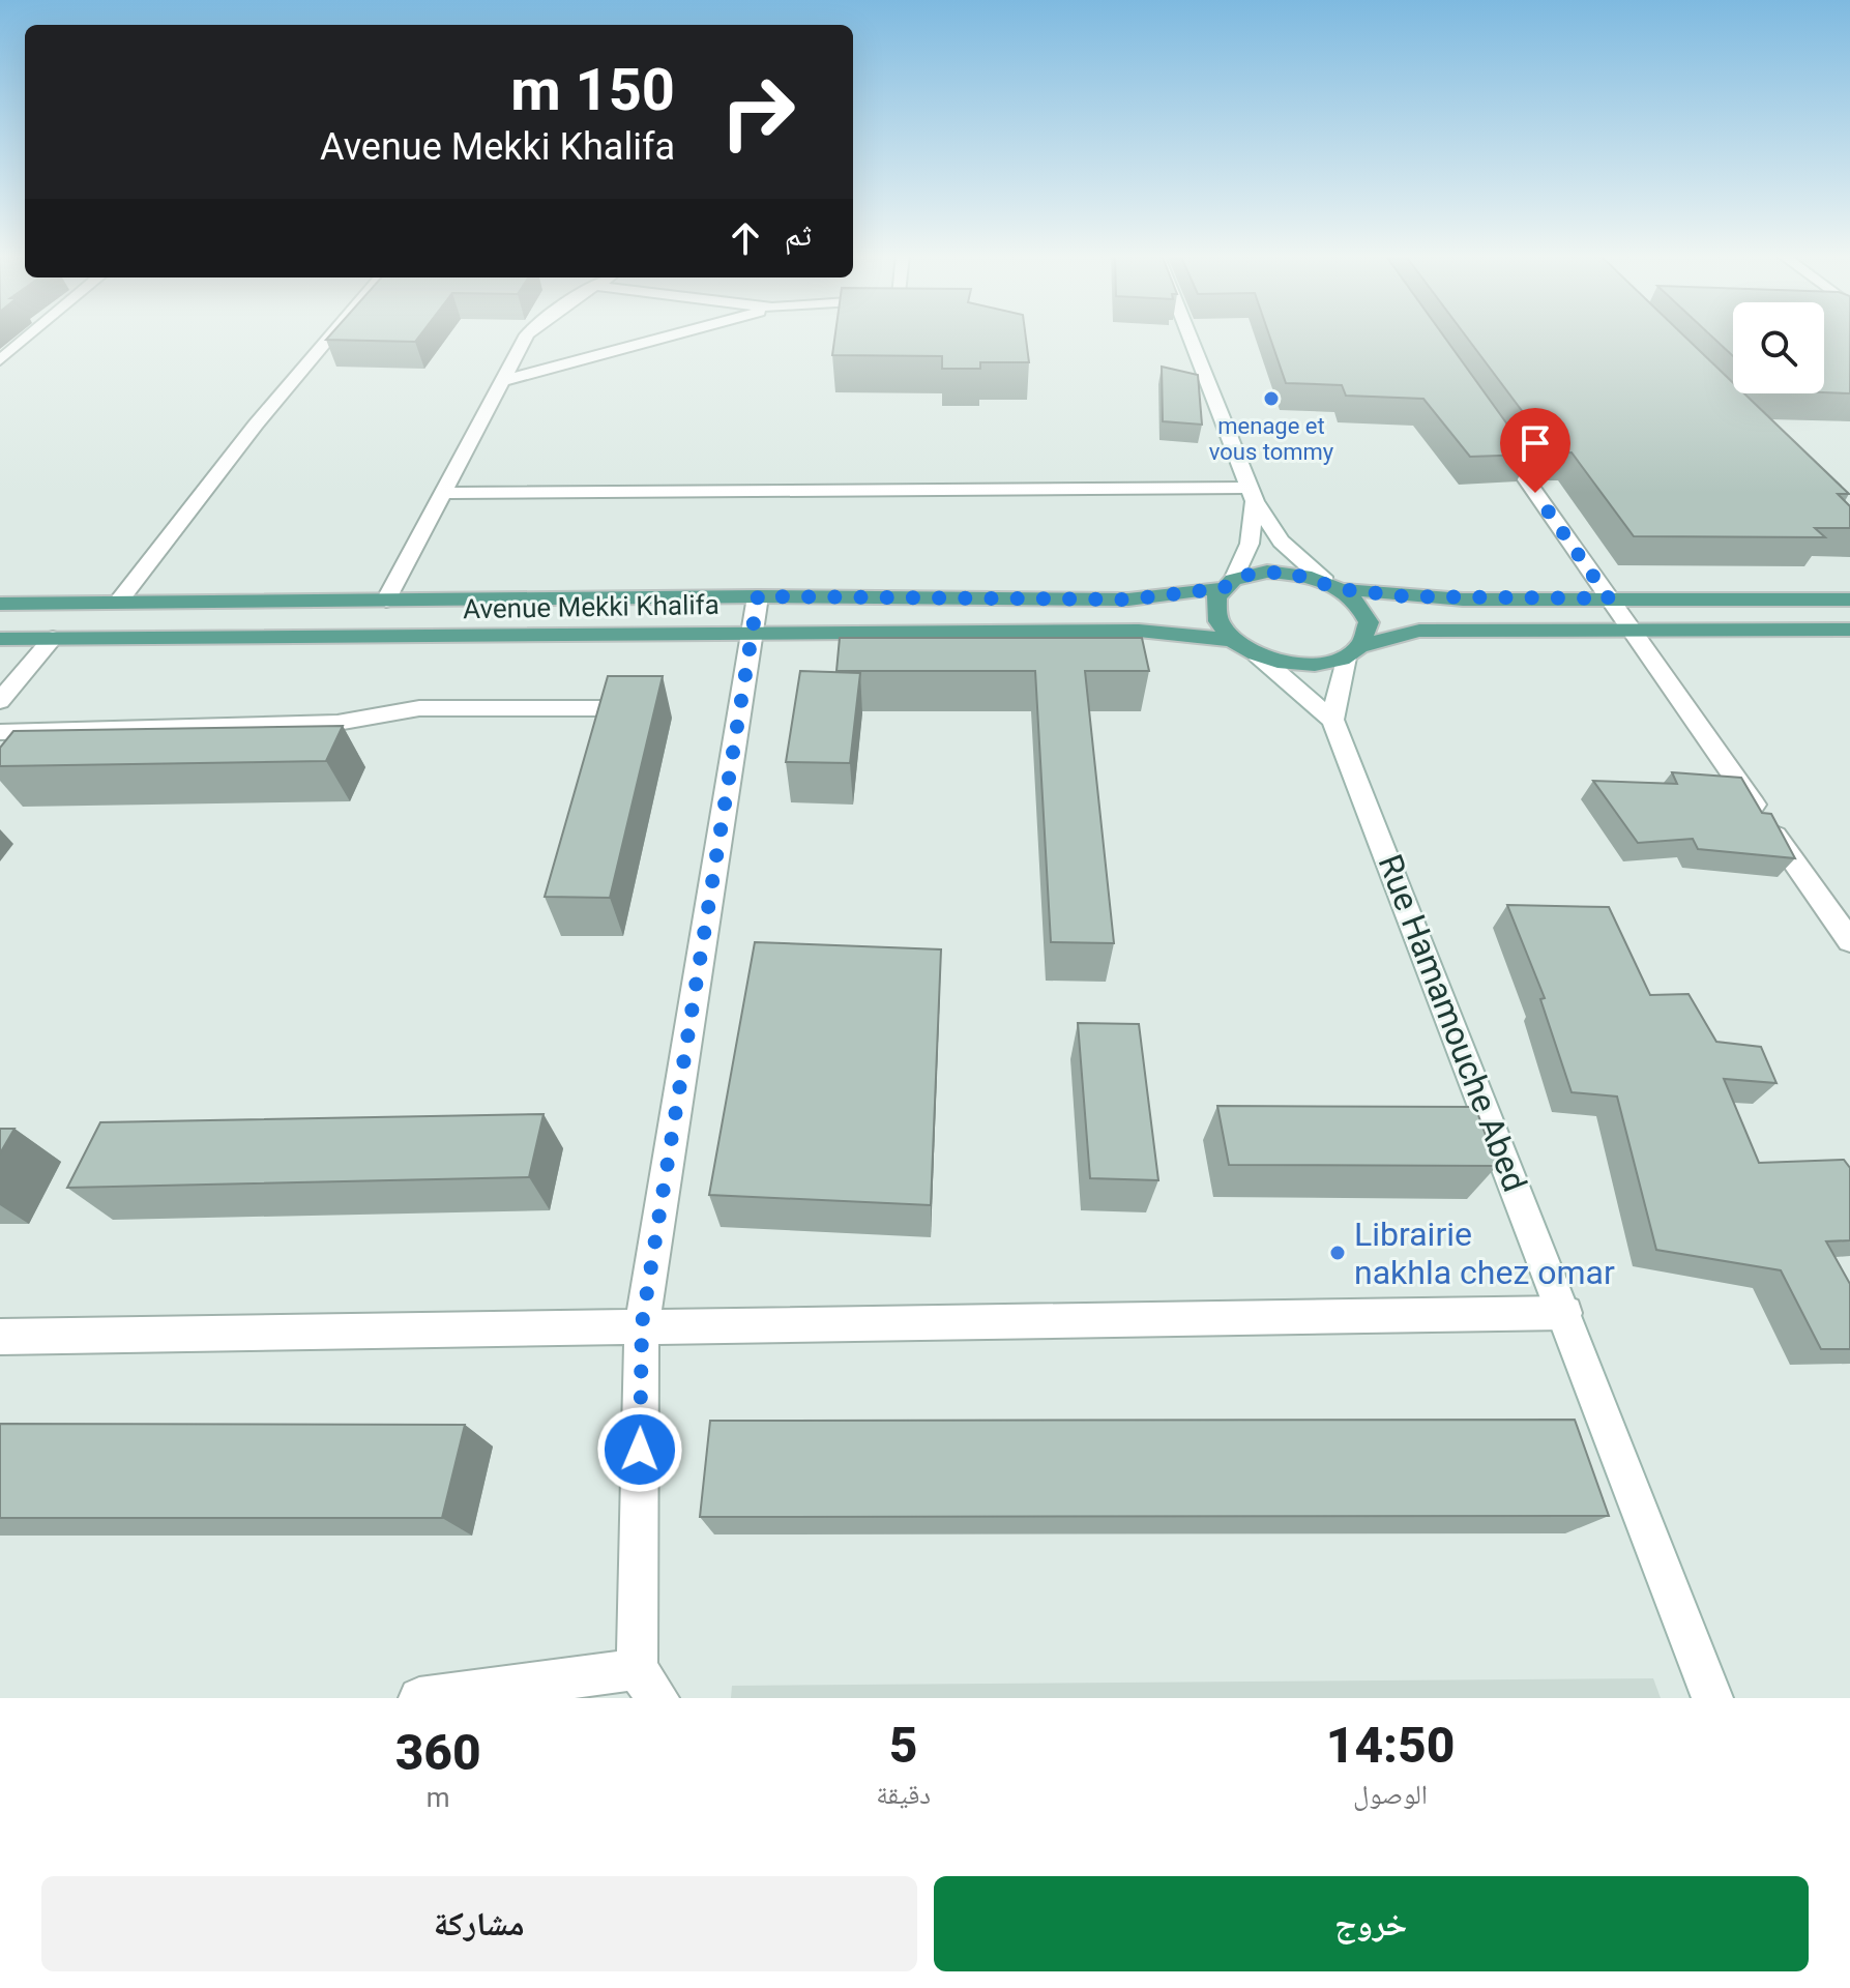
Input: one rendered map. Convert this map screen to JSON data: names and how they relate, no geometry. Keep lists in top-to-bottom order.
{
  "streets": {
    "main road": ["Avenue Mekki Khalifa"],
    "street": ["Rue Hamamouche Abed"]
  },
  "places": ["menage et vous tommy", "Librairie nakhla chez omar"],
  "page": {
    "turn": ["150 m", "Avenue Mekki Khalifa"],
    "then": "ثم",
    "eta": [
      "14:50",
      "الوصول",
      "5",
      "دقيقة",
      "360",
      "m"
    ],
    "buttons": ["خروج", "مشاركة"]
  }
}
